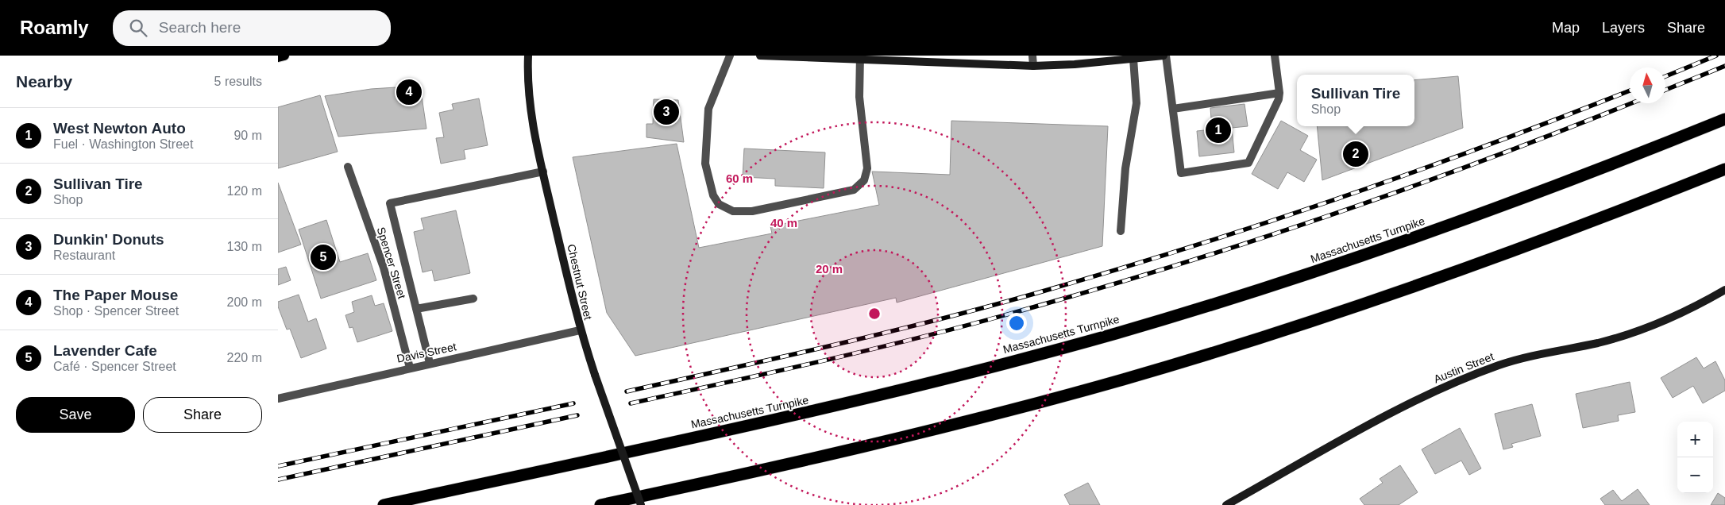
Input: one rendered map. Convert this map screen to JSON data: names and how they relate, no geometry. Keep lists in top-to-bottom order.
{
  "streets": {
    "highway": ["Massachusetts Turnpike"],
    "main road": ["Chestnut Street", "Austin Street"],
    "street": ["Spencer Street", "Davis Street"]
  },
  "crossings": [
    ["Spencer Street", "Davis Street"],
    ["Chestnut Street", "Davis Street"]
  ],
  "north": "top",
  "page": {
    "header": "Roamly",
    "search": "Search here",
    "nav": ["Map", "Layers", "Share"],
    "heading": ["Nearby", "5 results"],
    "popup": ["Sullivan Tire", "Shop"],
    "pins": [
      "4",
      "3",
      "1",
      "2",
      "5"
    ],
    "list": [
      {
        "mark": "1",
        "name": "West Newton Auto",
        "note": "Fuel · Washington Street",
        "value": "90 m"
      },
      {
        "mark": "2",
        "name": "Sullivan Tire",
        "note": "Shop",
        "value": "120 m"
      },
      {
        "mark": "3",
        "name": "Dunkin' Donuts",
        "note": "Restaurant",
        "value": "130 m"
      },
      {
        "mark": "4",
        "name": "The Paper Mouse",
        "note": "Shop · Spencer Street",
        "value": "200 m"
      },
      {
        "mark": "5",
        "name": "Lavender Cafe",
        "note": "Café · Spencer Street",
        "value": "220 m"
      }
    ],
    "buttons": ["Save", "Share"],
    "map_buttons": ["+", "−"]
  },
  "rings": ["60 m", "40 m", "20 m"]
}
